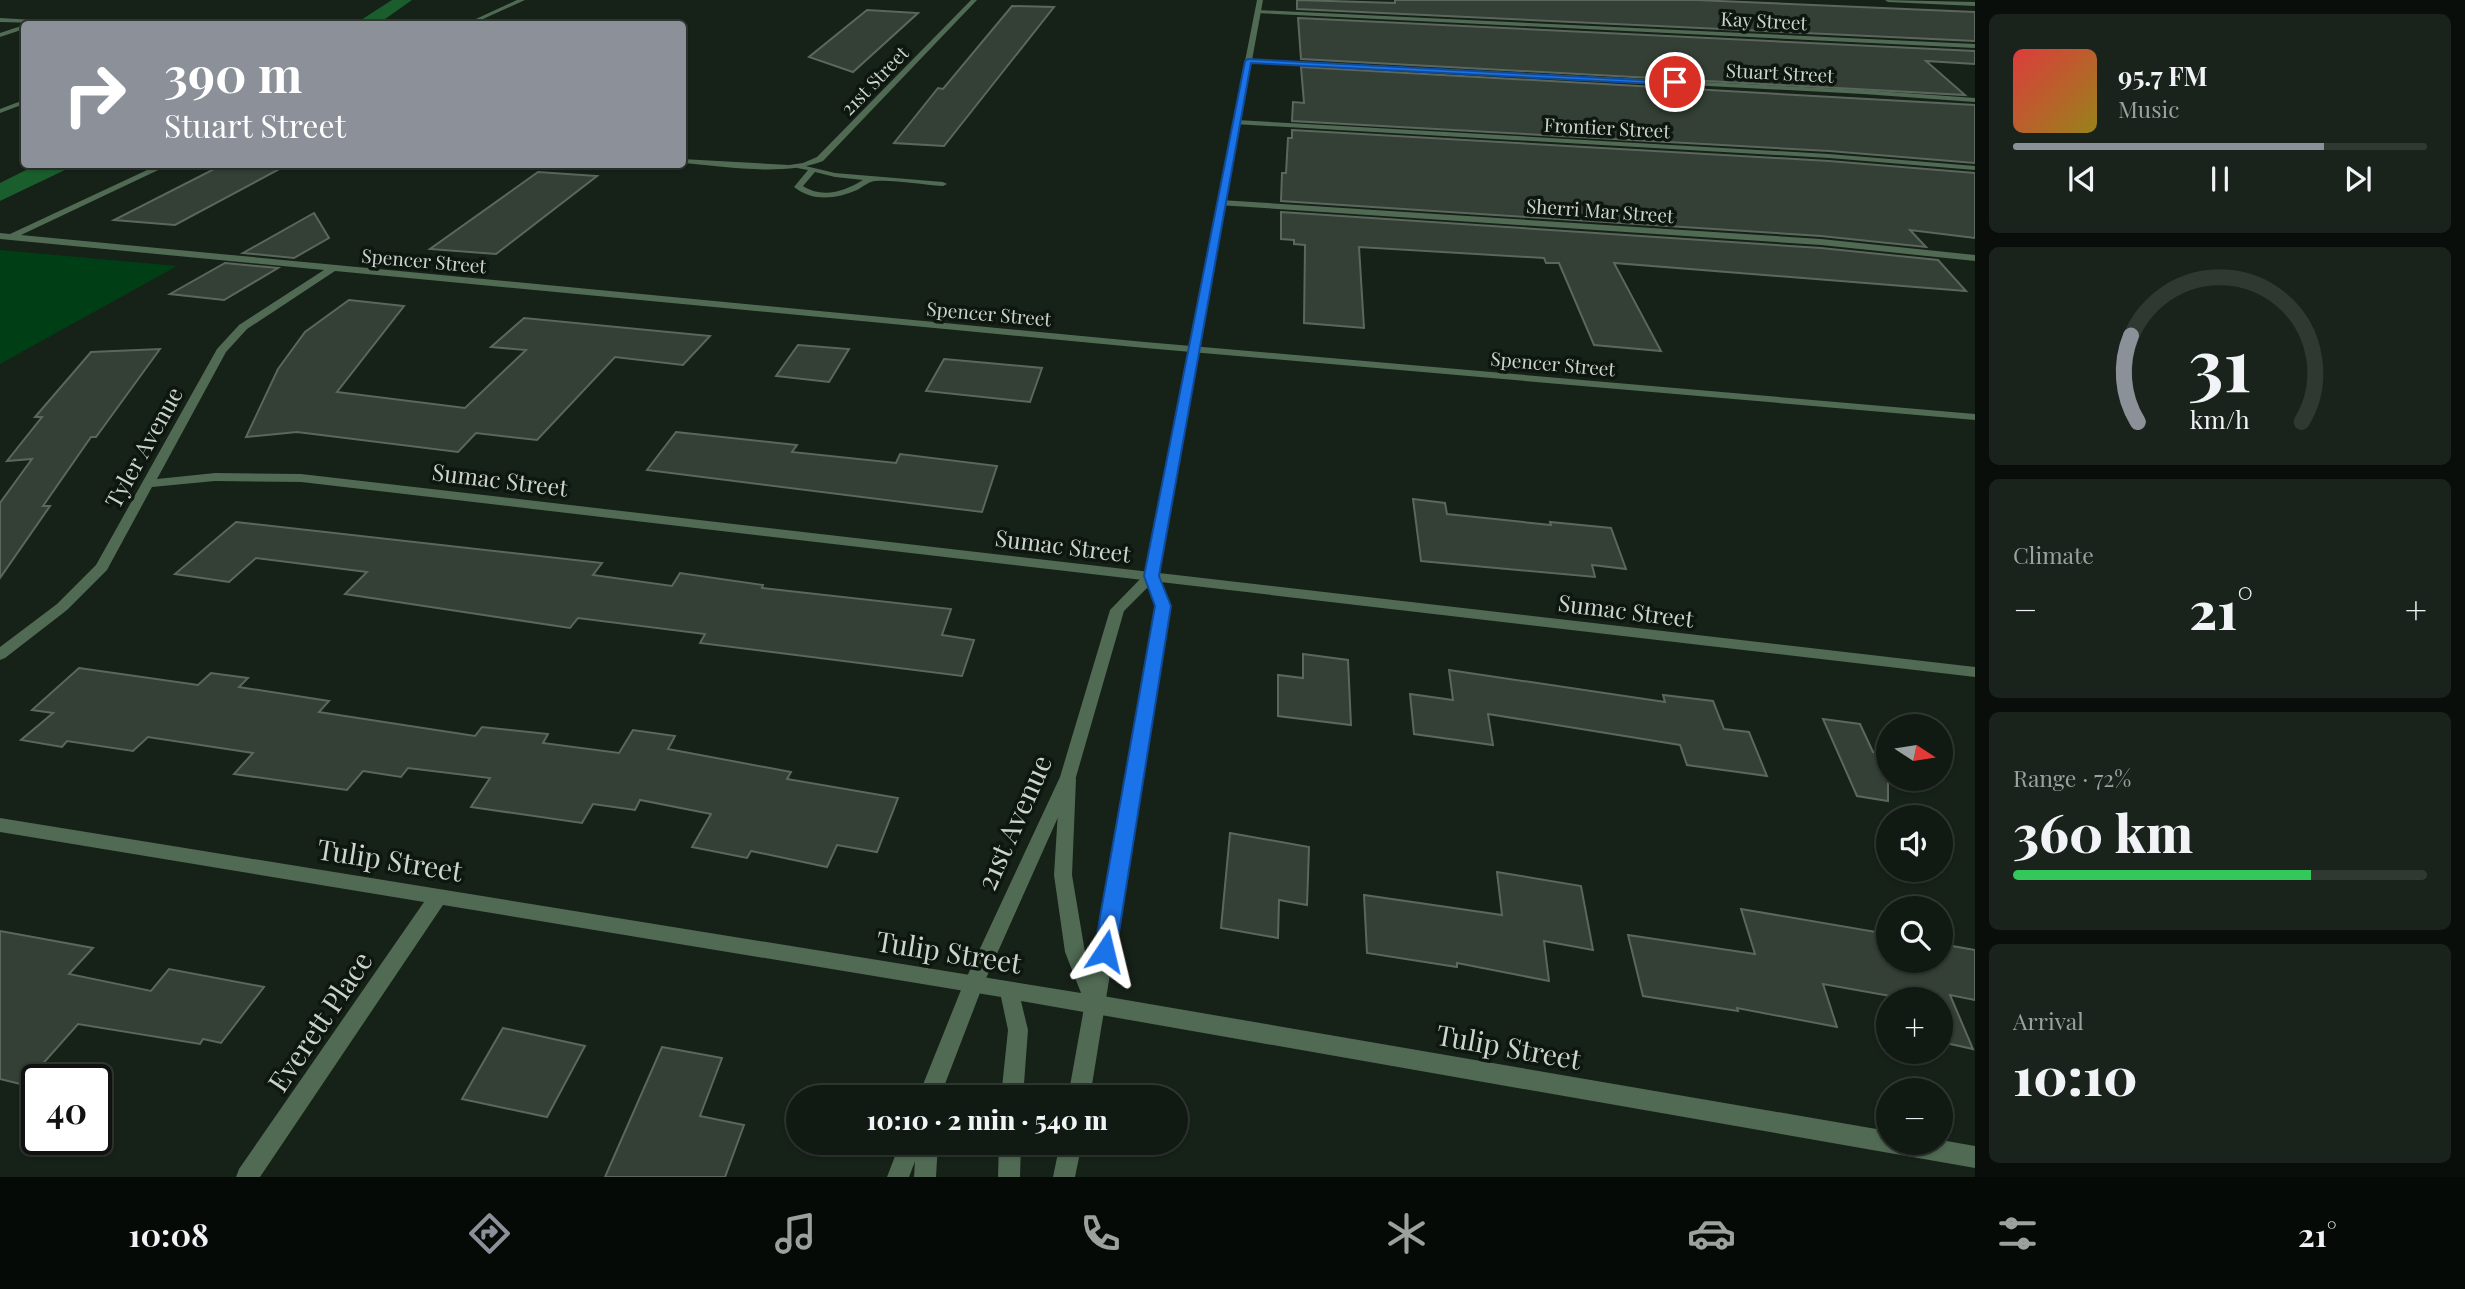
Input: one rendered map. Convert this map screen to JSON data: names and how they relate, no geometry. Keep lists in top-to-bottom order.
{
  "streets": {
    "street": [
      "Kay Street",
      "Stuart Street",
      "21st Street",
      "Frontier Street",
      "Sherri Mar Street",
      "Spencer Street",
      "Tyler Avenue",
      "Sumac Street",
      "21st Avenue",
      "Tulip Street",
      "Everett Place"
    ]
  },
  "crossings": [
    ["Spencer Street", "Tyler Avenue"],
    ["Tyler Avenue", "Sumac Street"],
    ["Sumac Street", "21st Avenue"],
    ["21st Avenue", "Tulip Street"],
    ["Tulip Street", "Everett Place"]
  ],
  "north": "right",
  "page": {
    "turn": ["390 m", "Stuart Street"],
    "song": ["95.7 FM", "Music"],
    "tile": [
      "Climate",
      ["Range · 72%", "360 km"],
      ["Arrival", "10:10"]
    ],
    "heat": ["−", "21°", "+"],
    "map_buttons": ["+", "−"],
    "limit": "40",
    "trip": "10:10 · 2 min · 540 m",
    "tabs": ["10:08", "21°"],
    "gauge": ["31", "km/h"]
  }
}
